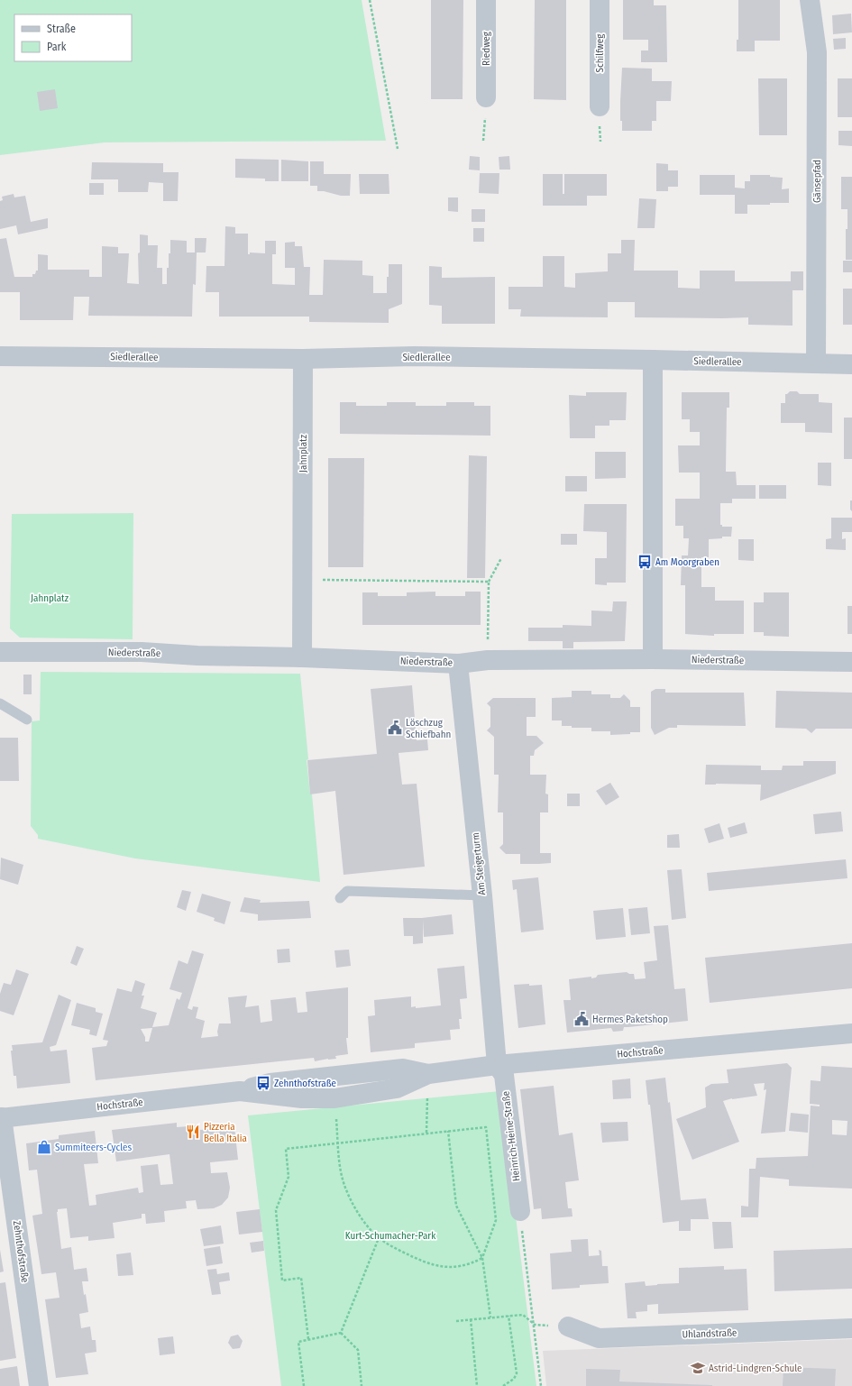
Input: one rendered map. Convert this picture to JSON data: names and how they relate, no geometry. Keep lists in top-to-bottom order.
{
  "streets": {
    "street": [
      "Riedweg",
      "Schilfweg",
      "Gänsepfad",
      "Siedlerallee",
      "Jahnplatz",
      "Niederstraße",
      "Am Steigerturm",
      "Hochstraße",
      "Heinrich-Heine-Straße",
      "Zehnthofstraße",
      "Uhlandstraße"
    ]
  },
  "crossings": [
    ["Gänsepfad", "Siedlerallee"],
    ["Siedlerallee", "Jahnplatz"],
    ["Jahnplatz", "Niederstraße"],
    ["Niederstraße", "Am Steigerturm"],
    ["Am Steigerturm", "Hochstraße"],
    ["Am Steigerturm", "Heinrich-Heine-Straße"],
    ["Hochstraße", "Heinrich-Heine-Straße"],
    ["Hochstraße", "Zehnthofstraße"]
  ],
  "parks": ["Jahnplatz", "Kurt-Schumacher-Park"],
  "places": {
    "bus stop": ["Am Moorgraben", "Zehnthofstraße"],
    "public building": ["Löschzug Schiefbahn", "Hermes Paketshop"],
    "restaurant": ["Pizzeria Bella Italia"],
    "shop": ["Summiteers-Cycles"],
    "school or university": ["Astrid-Lindgren-Schule"]
  },
  "legend": ["Straße", "Park"]
}
